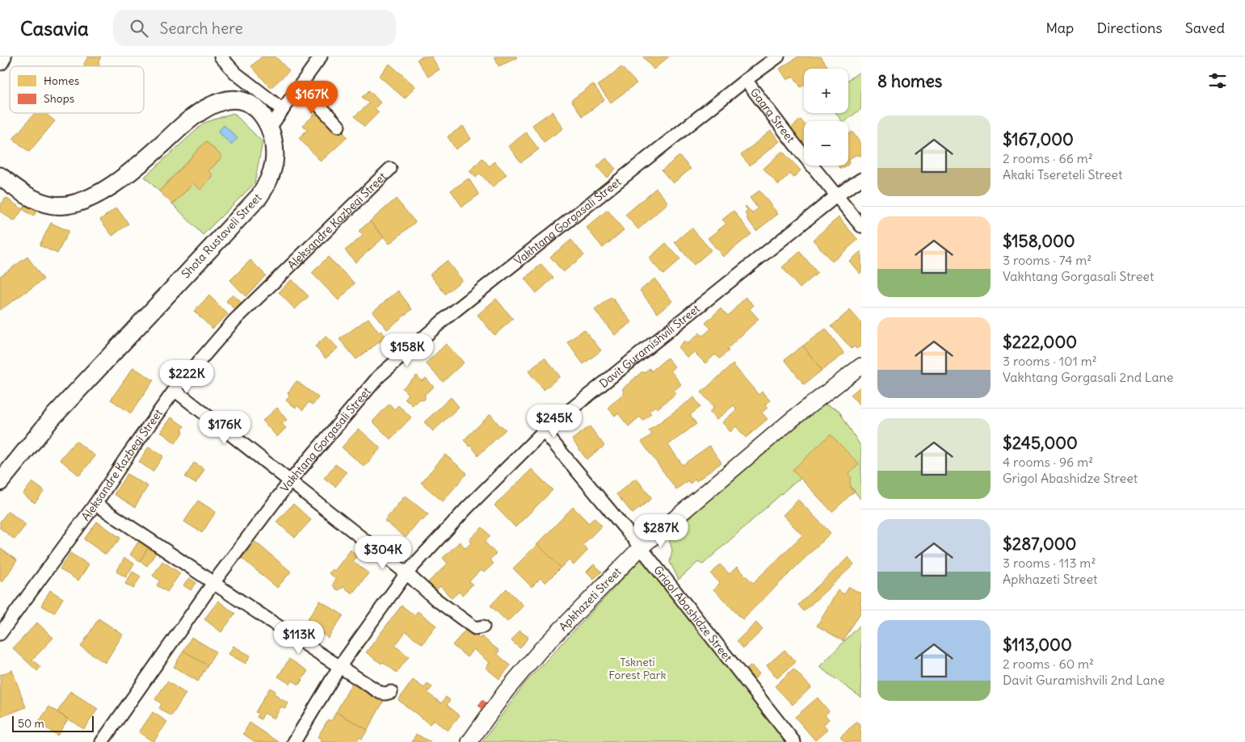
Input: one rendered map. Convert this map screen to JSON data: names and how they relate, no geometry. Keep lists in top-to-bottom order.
{
  "streets": {
    "main road": ["Shota Rustaveli Street"],
    "street": [
      "Gagra Street",
      "Aleksandre Kazbegi Street",
      "Vakhtang Gorgasali Street",
      "Davit Guramishvili Street",
      "Apkhazeti Street",
      "Grigol Abashidze Street"
    ]
  },
  "crossings": [
    ["Gagra Street", "Vakhtang Gorgasali Street"],
    ["Gagra Street", "Davit Guramishvili Street"],
    ["Davit Guramishvili Street", "Grigol Abashidze Street"],
    ["Apkhazeti Street", "Grigol Abashidze Street"]
  ],
  "parks": ["Tskneti Forest Park"],
  "legend": ["Homes", "Shops"],
  "scale_bar": "50 m",
  "page": {
    "header": "Casavia",
    "search": "Search here",
    "nav": ["Map", "Directions", "Saved"],
    "heading": "8 homes",
    "map_buttons": ["+", "−"],
    "price": [
      "$167K",
      "$158K",
      "$222K",
      "$245K",
      "$176K",
      "$287K",
      "$304K",
      "$113K"
    ],
    "list": [
      {
        "name": "$167,000",
        "note": "2 rooms · 66 m² · Akaki Tsereteli Street"
      },
      {
        "name": "$158,000",
        "note": "3 rooms · 74 m² · Vakhtang Gorgasali Street"
      },
      {
        "name": "$222,000",
        "note": "3 rooms · 101 m² · Vakhtang Gorgasali 2nd Lane"
      },
      {
        "name": "$245,000",
        "note": "4 rooms · 96 m² · Grigol Abashidze Street"
      },
      {
        "name": "$287,000",
        "note": "3 rooms · 113 m² · Apkhazeti Street"
      },
      {
        "name": "$113,000",
        "note": "2 rooms · 60 m² · Davit Guramishvili 2nd Lane"
      }
    ],
    "scale": "50 m"
  }
}
